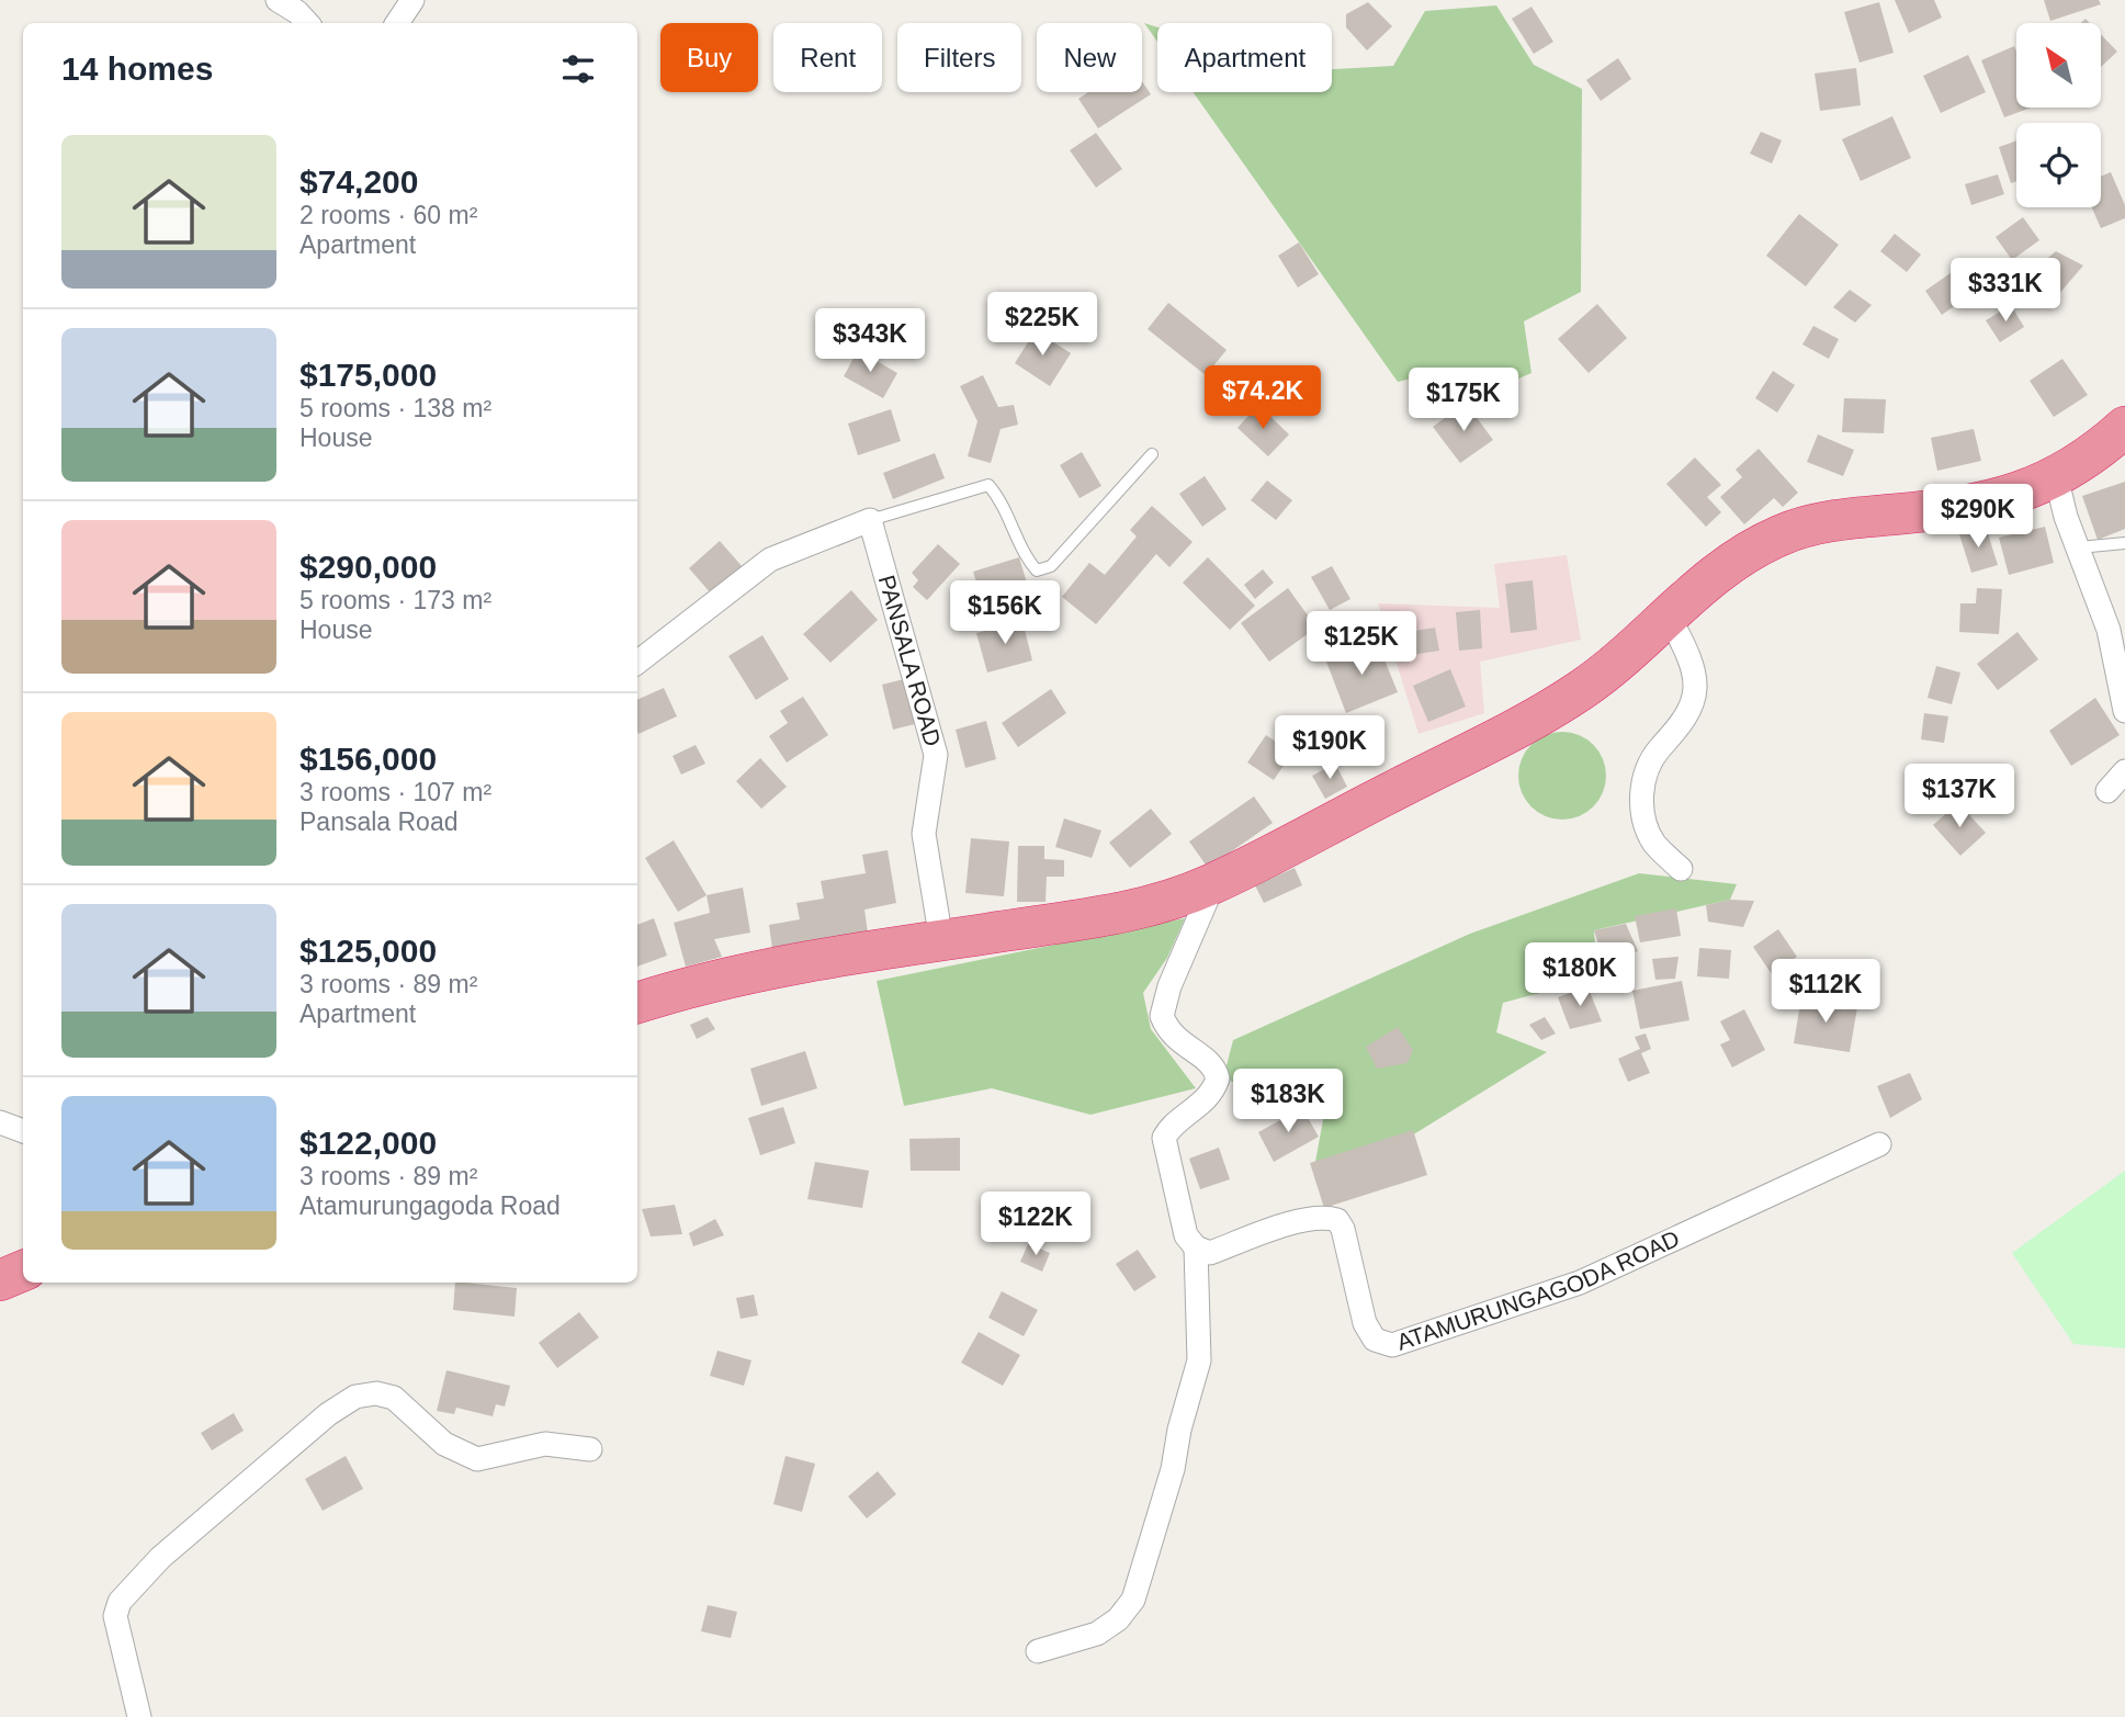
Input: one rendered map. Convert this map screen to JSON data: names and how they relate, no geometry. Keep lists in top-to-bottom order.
{
  "streets": {
    "street": ["PANSALA ROAD", "ATAMURUNGAGODA ROAD"]
  },
  "north": "top left",
  "page": {
    "chip": [
      "Buy",
      "Rent",
      "Filters",
      "New",
      "Apartment"
    ],
    "heading": "14 homes",
    "list": [
      {
        "name": "$74,200",
        "note": "2 rooms · 60 m² · Apartment"
      },
      {
        "name": "$175,000",
        "note": "5 rooms · 138 m² · House"
      },
      {
        "name": "$290,000",
        "note": "5 rooms · 173 m² · House"
      },
      {
        "name": "$156,000",
        "note": "3 rooms · 107 m² · Pansala Road"
      },
      {
        "name": "$125,000",
        "note": "3 rooms · 89 m² · Apartment"
      },
      {
        "name": "$122,000",
        "note": "3 rooms · 89 m² · Atamurungagoda Road"
      }
    ],
    "price": [
      "$331K",
      "$225K",
      "$343K",
      "$74.2K",
      "$175K",
      "$290K",
      "$156K",
      "$125K",
      "$190K",
      "$137K",
      "$180K",
      "$112K",
      "$183K",
      "$122K"
    ]
  }
}
